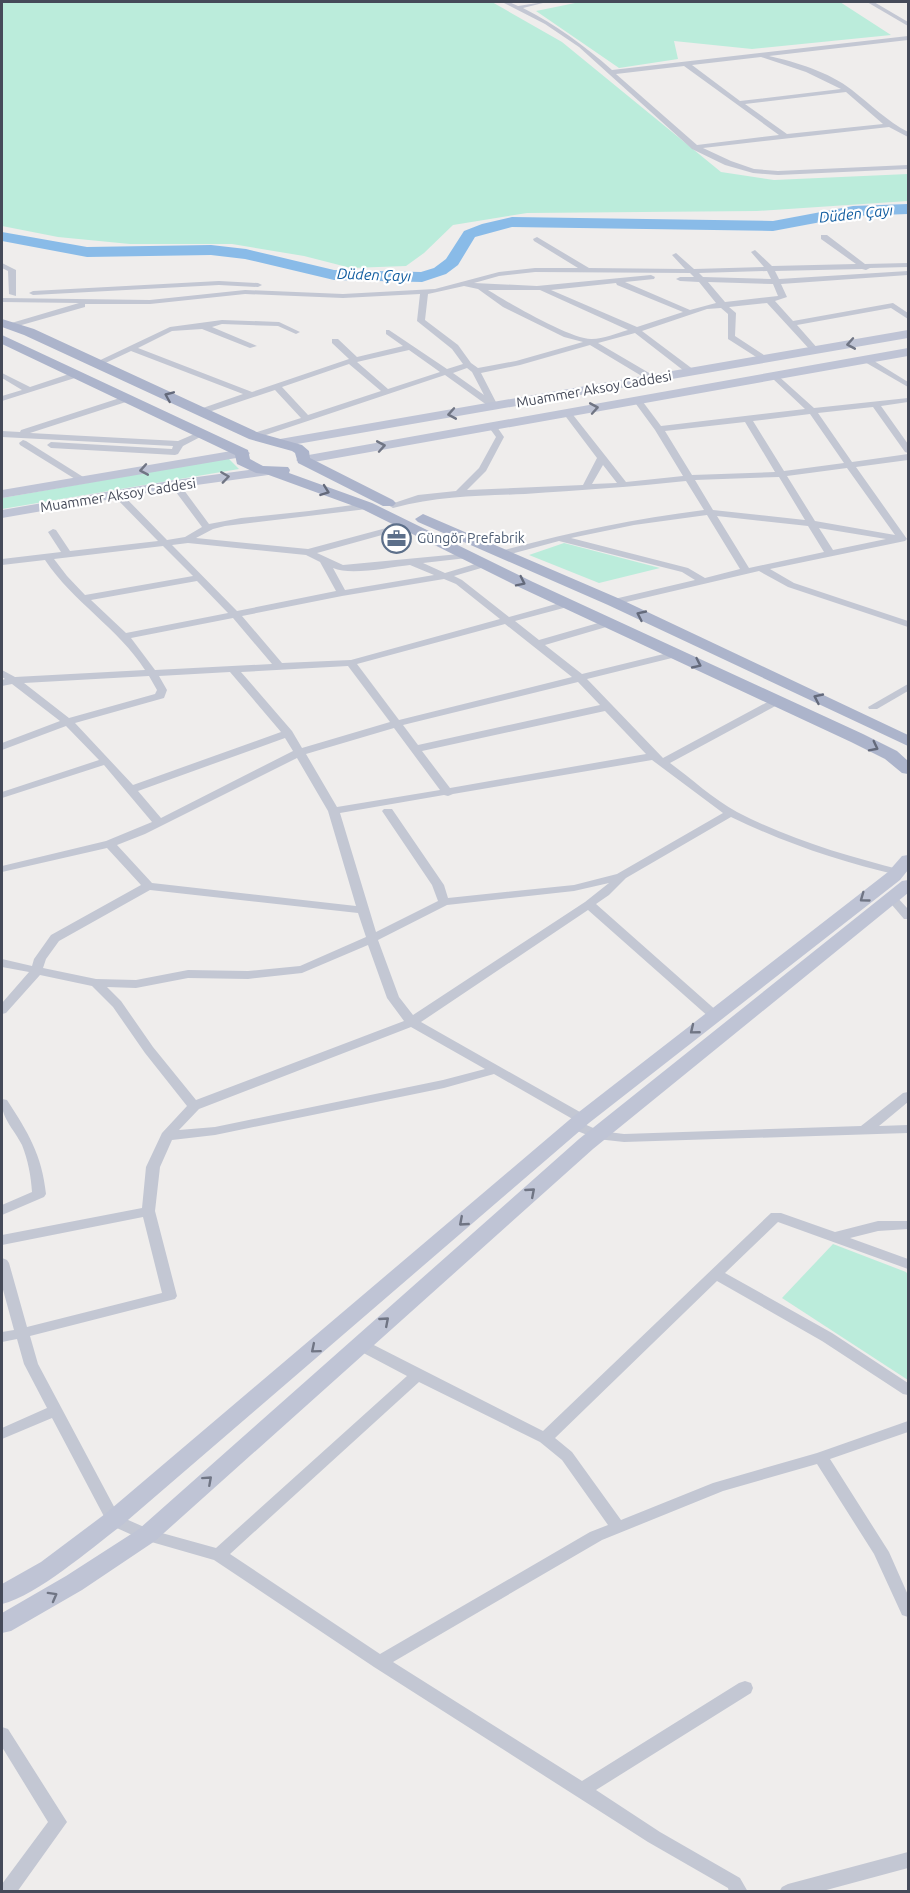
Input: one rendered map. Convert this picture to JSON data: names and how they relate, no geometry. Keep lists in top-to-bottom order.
{
  "streets": {
    "main road": ["Muammer Aksoy Caddesi"]
  },
  "water": ["Düden Çayı"],
  "places": {
    "office": ["Güngör Prefabrik"]
  }
}
